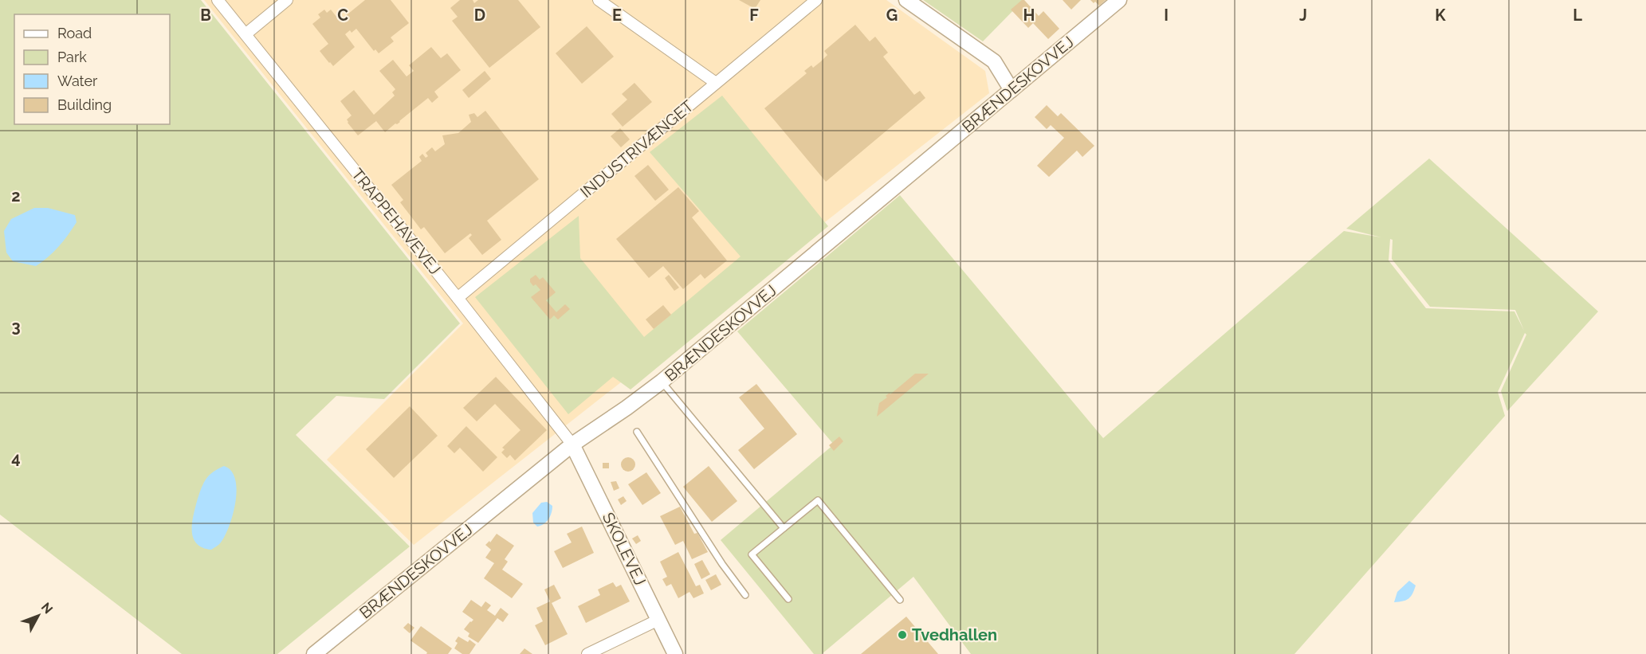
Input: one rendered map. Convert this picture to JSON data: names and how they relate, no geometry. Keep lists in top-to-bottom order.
{
  "streets": {
    "street": [
      "BRÆNDESKOVVEJ",
      "INDUSTRIVÆNGET",
      "TRAPPEHAVEVEJ",
      "SKOLEVEJ"
    ]
  },
  "crossings": [
    ["BRÆNDESKOVVEJ", "TRAPPEHAVEVEJ"],
    ["BRÆNDESKOVVEJ", "SKOLEVEJ"],
    ["INDUSTRIVÆNGET", "TRAPPEHAVEVEJ"],
    ["TRAPPEHAVEVEJ", "SKOLEVEJ"]
  ],
  "places": ["Tvedhallen"],
  "legend": [
    "Road",
    "Park",
    "Water",
    "Building"
  ],
  "north": "top right",
  "grid": {
    "columns": [
      "B",
      "C",
      "D",
      "E",
      "F",
      "G",
      "H",
      "I",
      "J",
      "K",
      "L"
    ],
    "rows": ["2", "3", "4"]
  }
}
